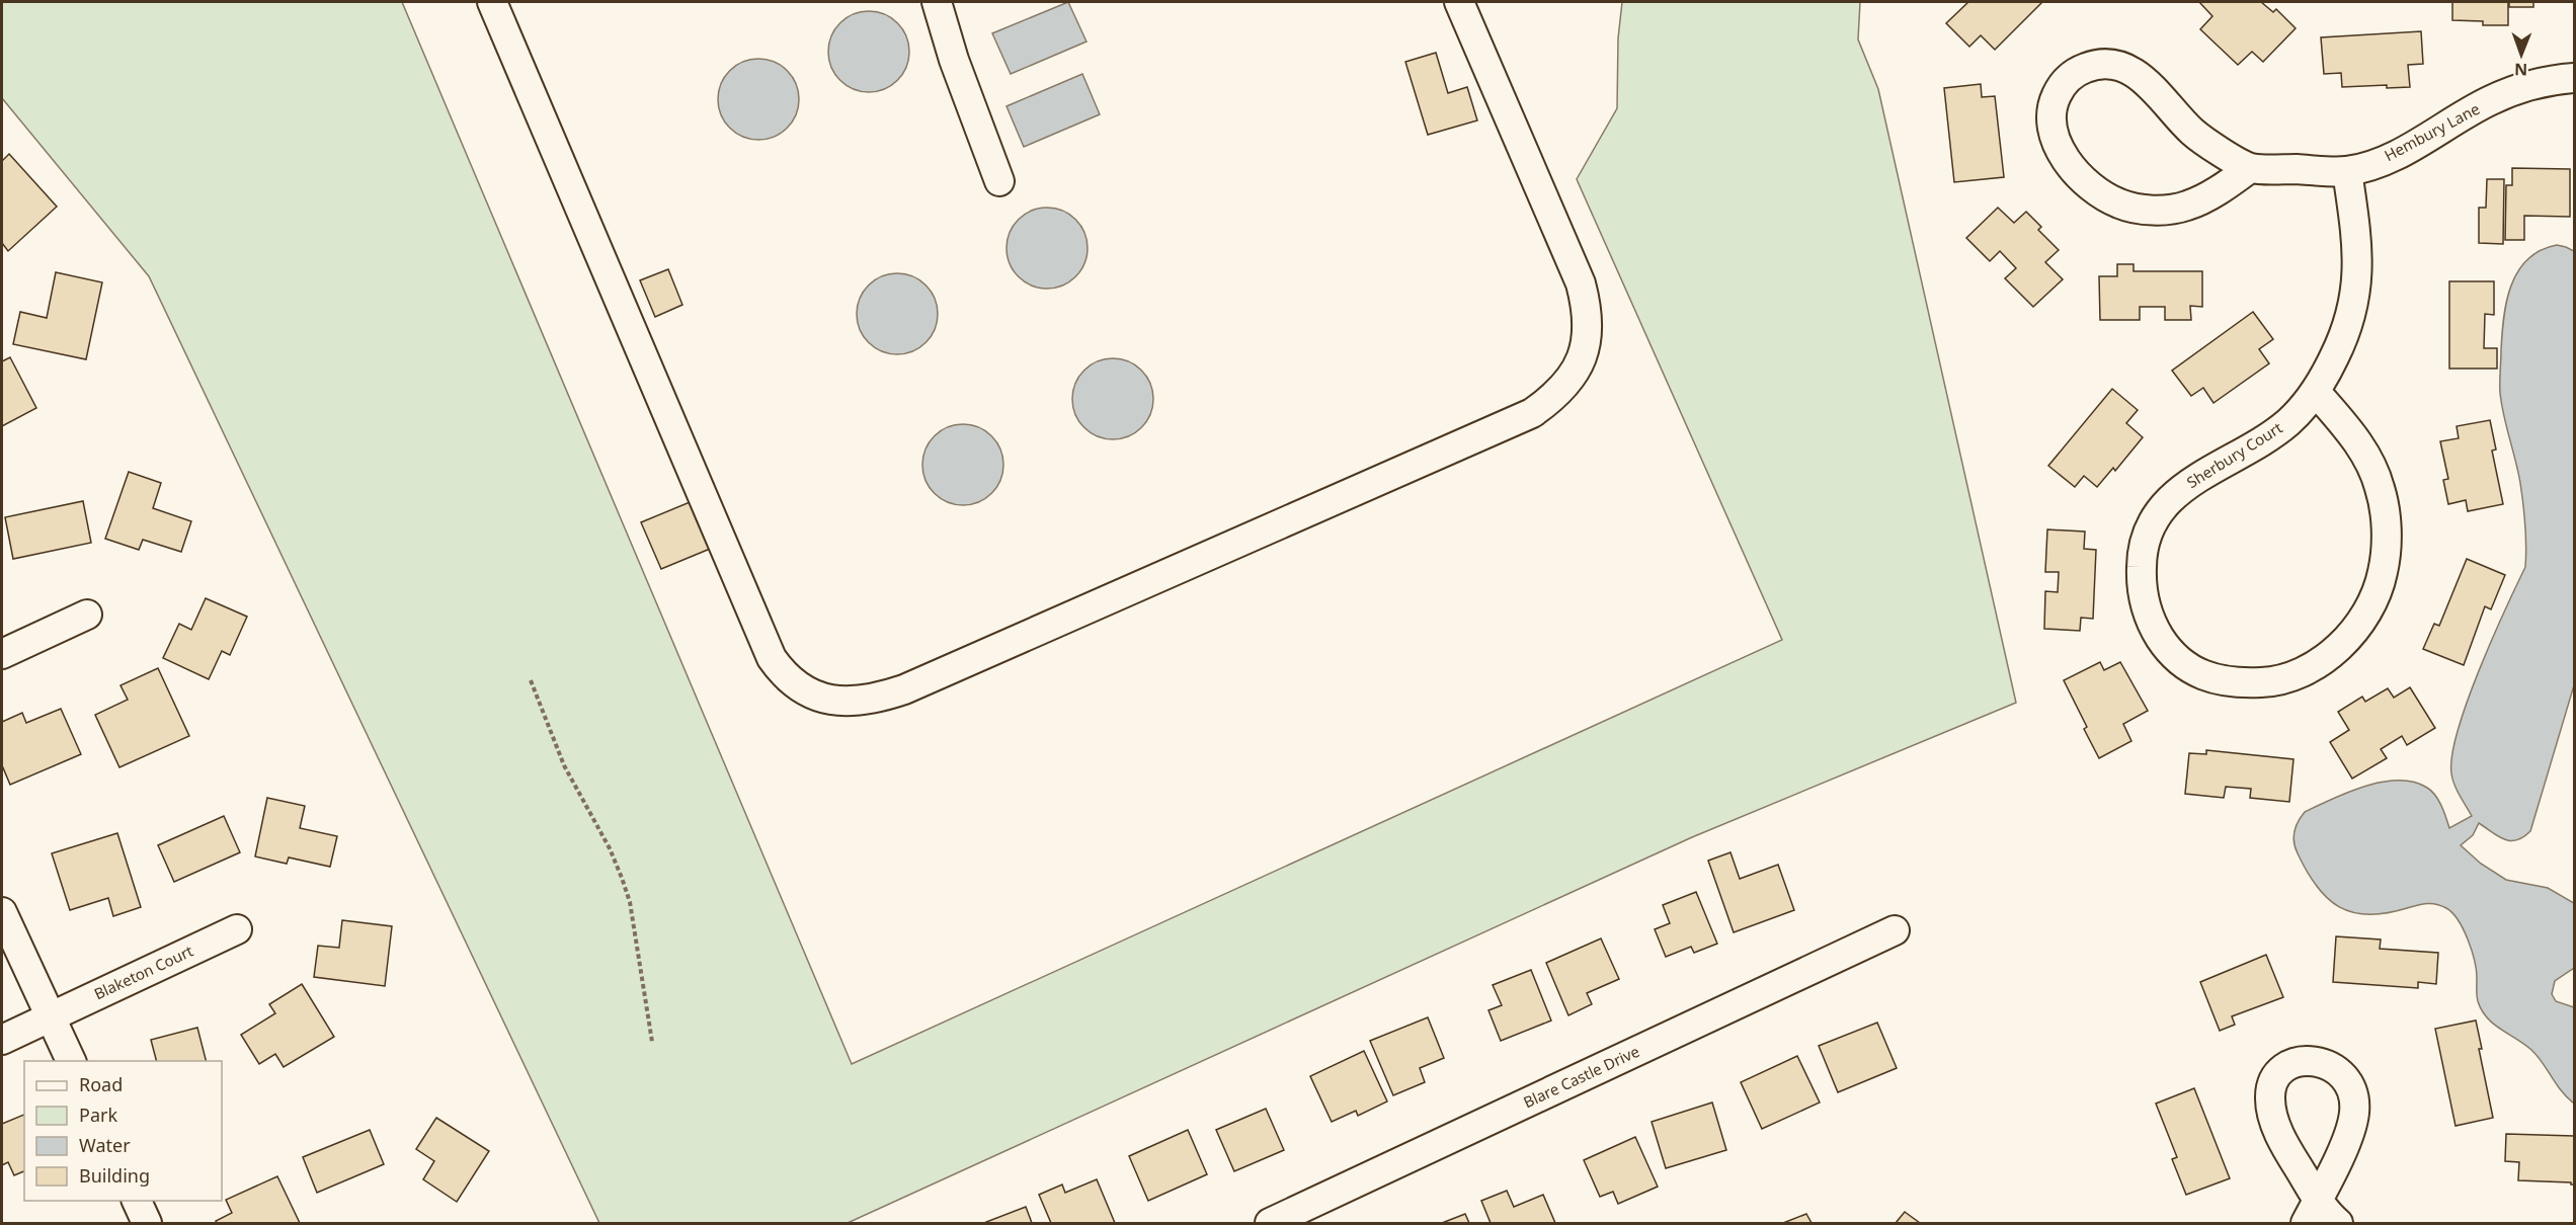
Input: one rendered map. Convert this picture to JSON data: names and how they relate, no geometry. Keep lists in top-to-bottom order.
{
  "streets": {
    "street": [
      "Hembury Lane",
      "Sherbury Court",
      "Blaketon Court",
      "Blare Castle Drive"
    ]
  },
  "crossings": [
    ["Hembury Lane", "Sherbury Court"]
  ],
  "legend": [
    "Road",
    "Park",
    "Water",
    "Building"
  ],
  "north": "bottom"
}
